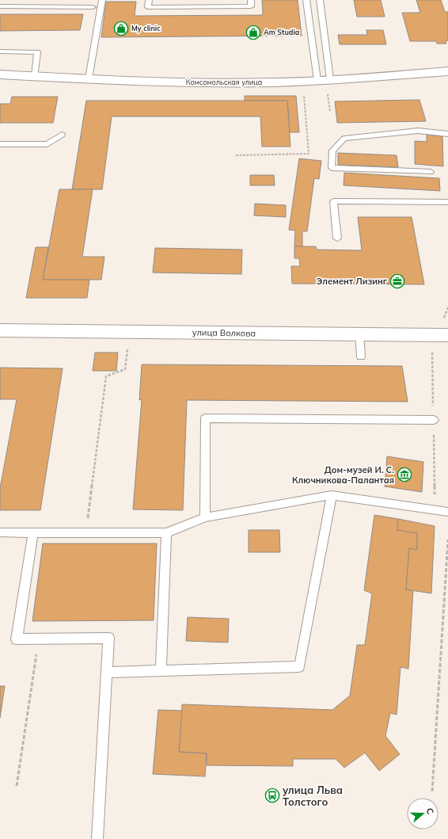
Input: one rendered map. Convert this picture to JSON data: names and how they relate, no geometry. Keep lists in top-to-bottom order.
{
  "streets": {
    "main road": ["Комсомольская улица", "улица Волкова"]
  },
  "places": {
    "shop": ["My clinic", "Am Studia"],
    "office": ["Элемент Лизинг"],
    "museum": ["Дом-музей И. С. Ключникова-Палантая"],
    "bus stop": ["улица Льва Толстого"]
  },
  "north": "right"
}
